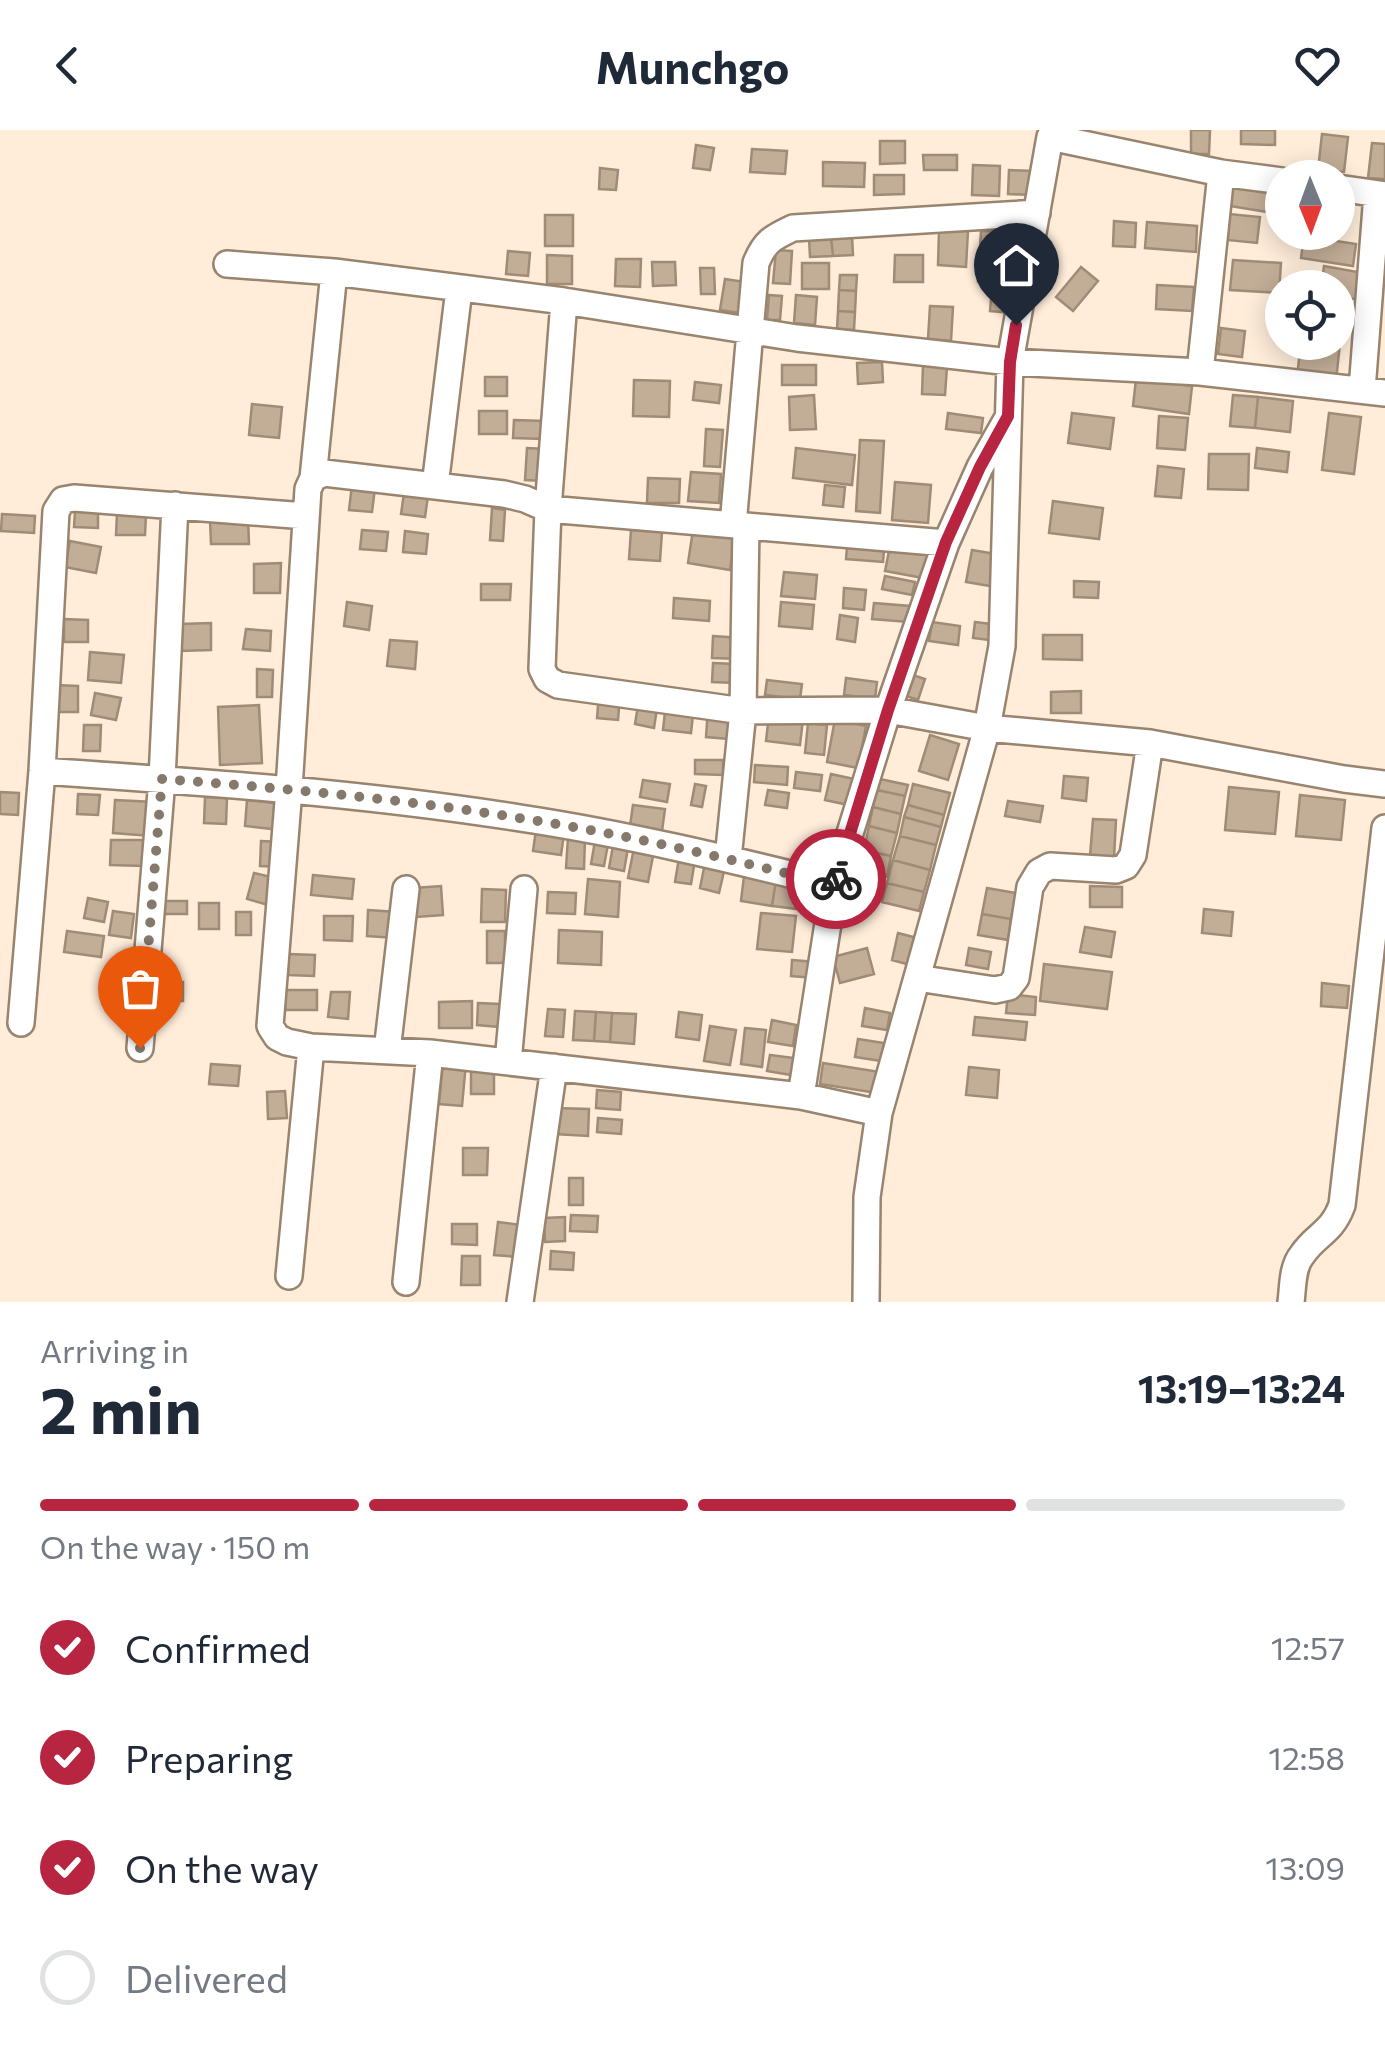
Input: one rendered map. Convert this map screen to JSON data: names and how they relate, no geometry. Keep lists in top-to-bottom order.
{
  "north": "bottom",
  "page": {
    "header": "Munchgo",
    "heading": ["2 min", "Arriving in", "13:19–13:24"],
    "bar": "On the way · 150 m",
    "list": [
      ["Confirmed", "12:57"],
      ["Preparing", "12:58"],
      ["On the way", "13:09"],
      "Delivered"
    ]
  }
}
